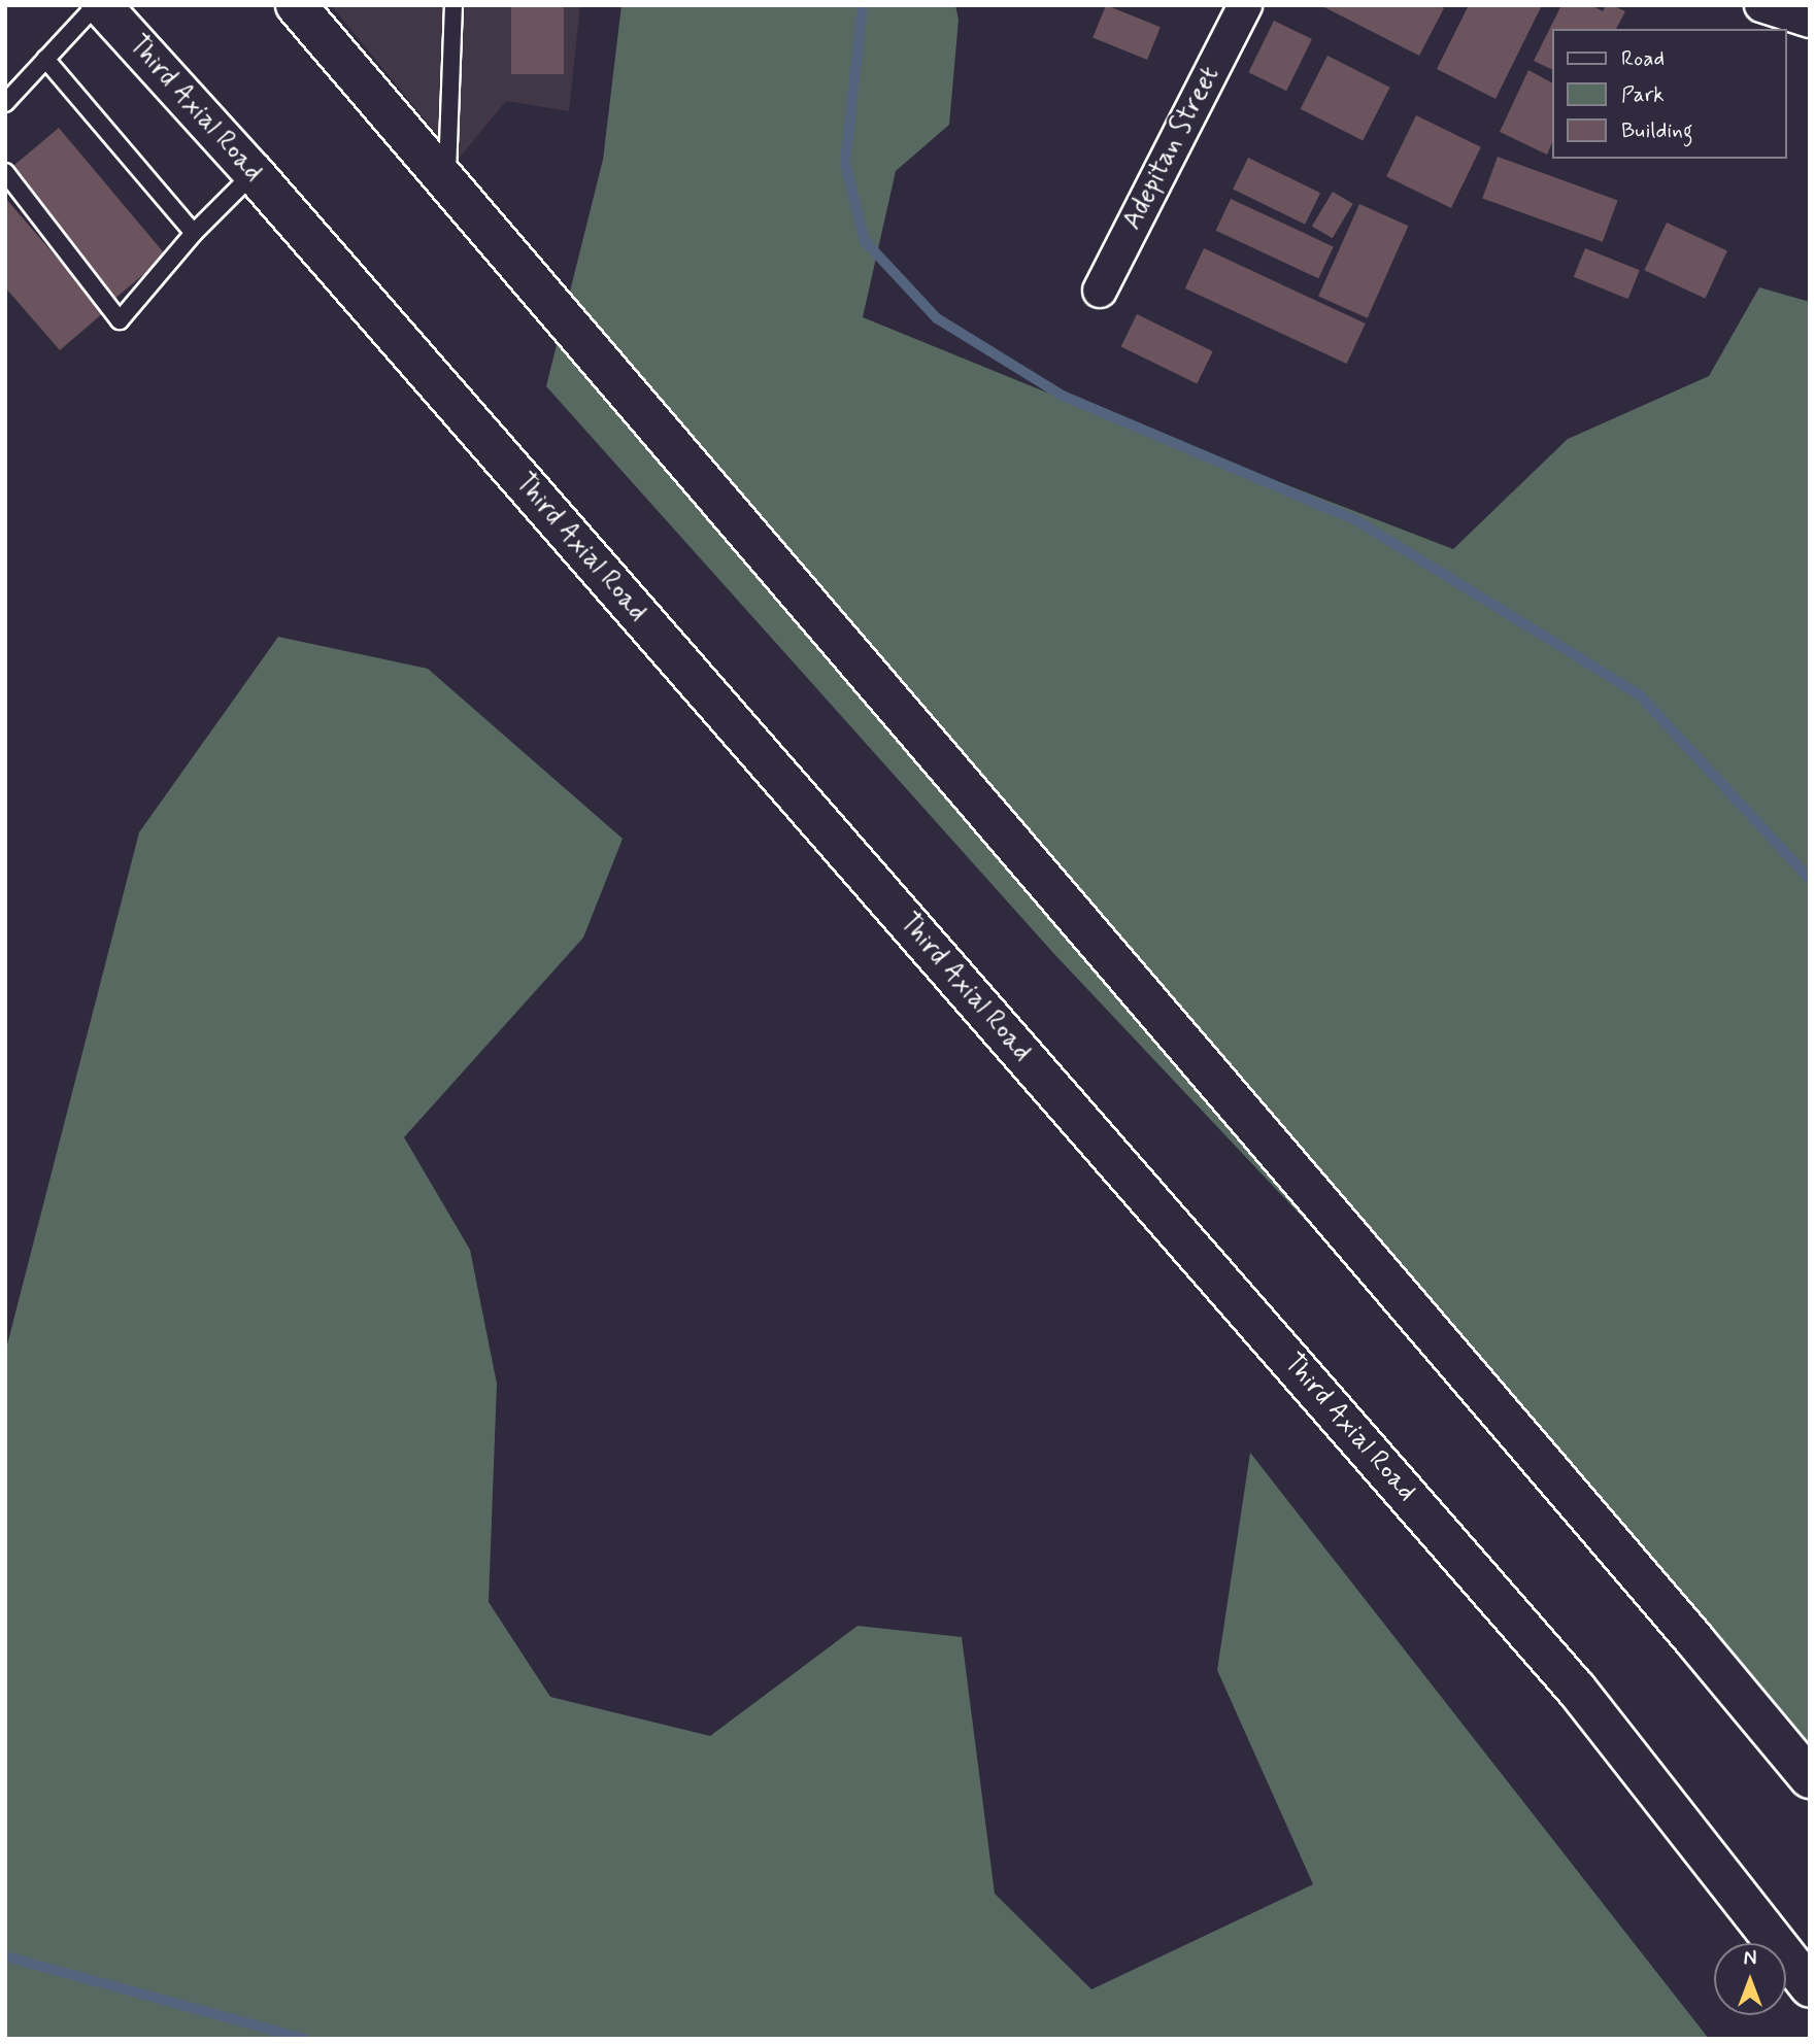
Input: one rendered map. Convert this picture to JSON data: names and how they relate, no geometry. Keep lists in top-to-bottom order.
{
  "streets": {
    "highway": ["Third Axial Road"],
    "street": ["Adepitan Street"]
  },
  "legend": ["Road", "Park", "Building"],
  "north": "top"
}
